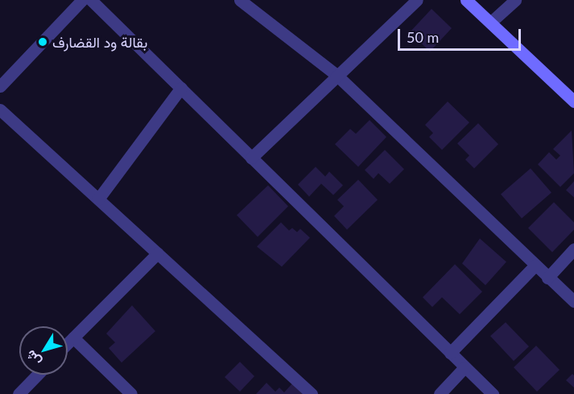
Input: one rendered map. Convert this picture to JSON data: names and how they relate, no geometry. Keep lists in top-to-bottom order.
{
  "places": ["بقالة ود القضارف"],
  "scale_bar": "50 m",
  "north": "bottom left"
}
